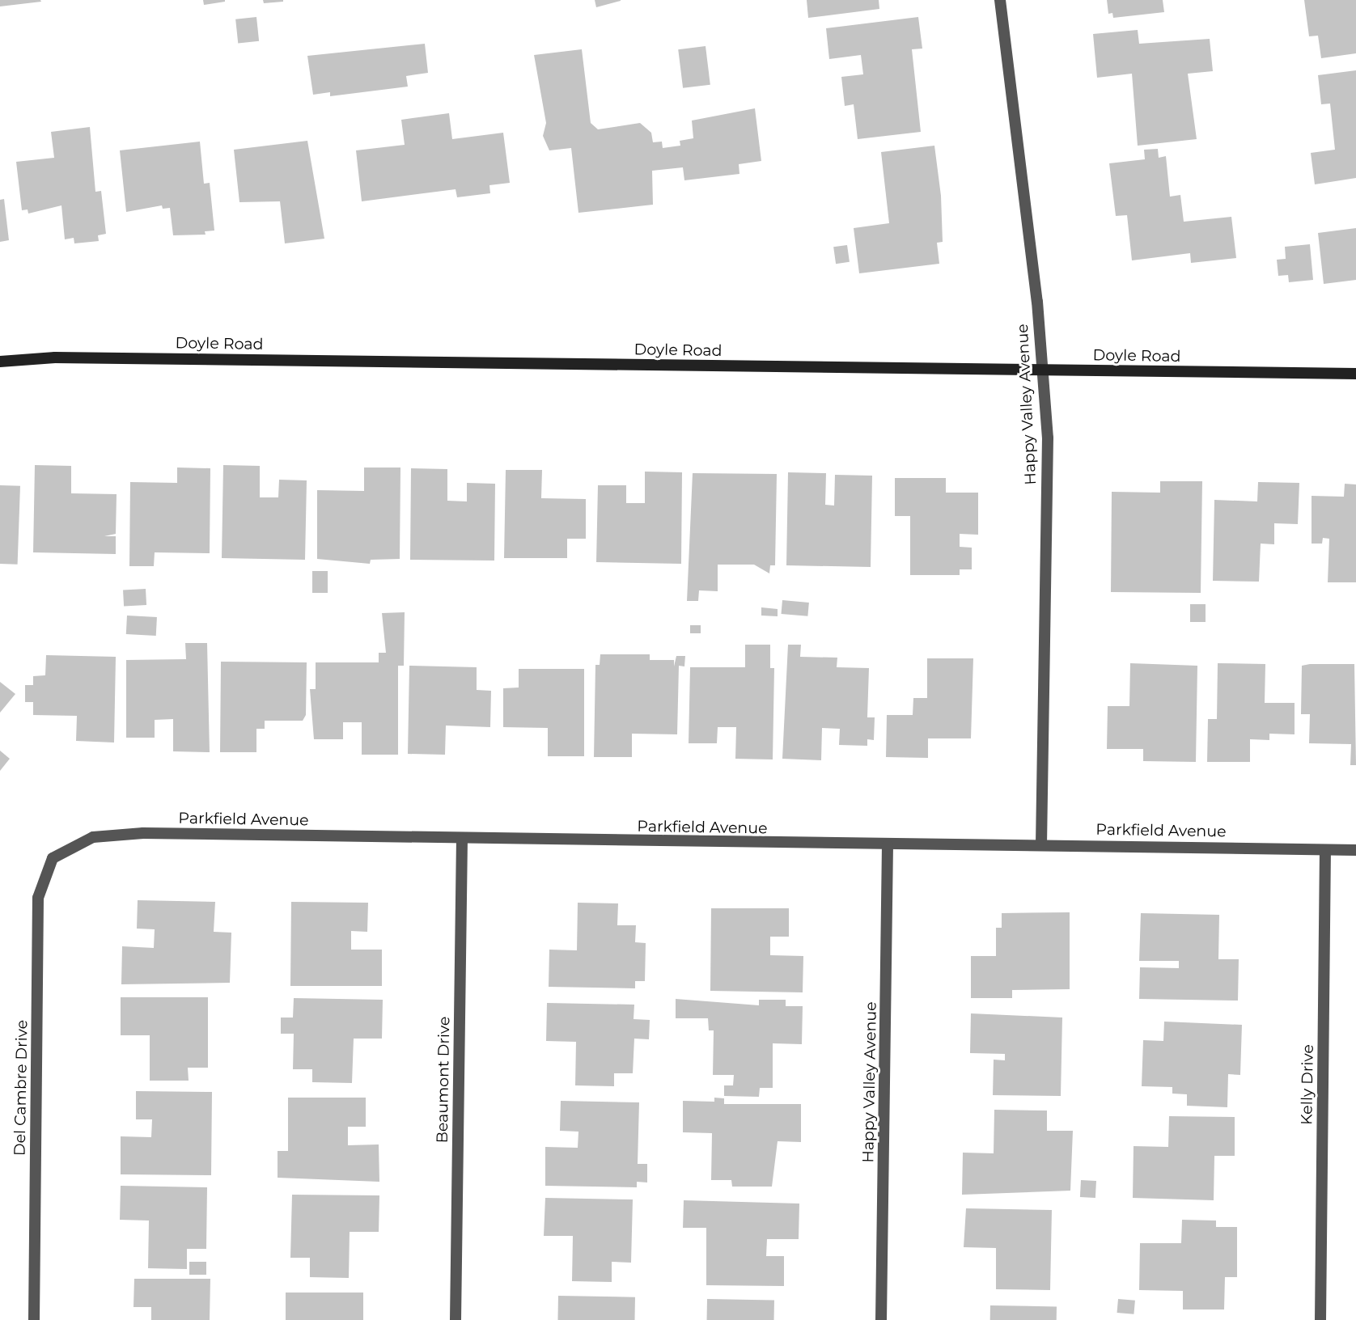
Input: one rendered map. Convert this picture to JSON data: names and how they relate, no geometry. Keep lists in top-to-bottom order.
{
  "streets": {
    "main road": ["Doyle Road"],
    "street": [
      "Happy Valley Avenue",
      "Parkfield Avenue",
      "Beaumont Drive",
      "Kelly Drive",
      "Del Cambre Drive"
    ]
  },
  "crossings": [
    ["Doyle Road", "Happy Valley Avenue"],
    ["Happy Valley Avenue", "Parkfield Avenue"],
    ["Parkfield Avenue", "Beaumont Drive"],
    ["Parkfield Avenue", "Kelly Drive"],
    ["Parkfield Avenue", "Del Cambre Drive"]
  ]
}
